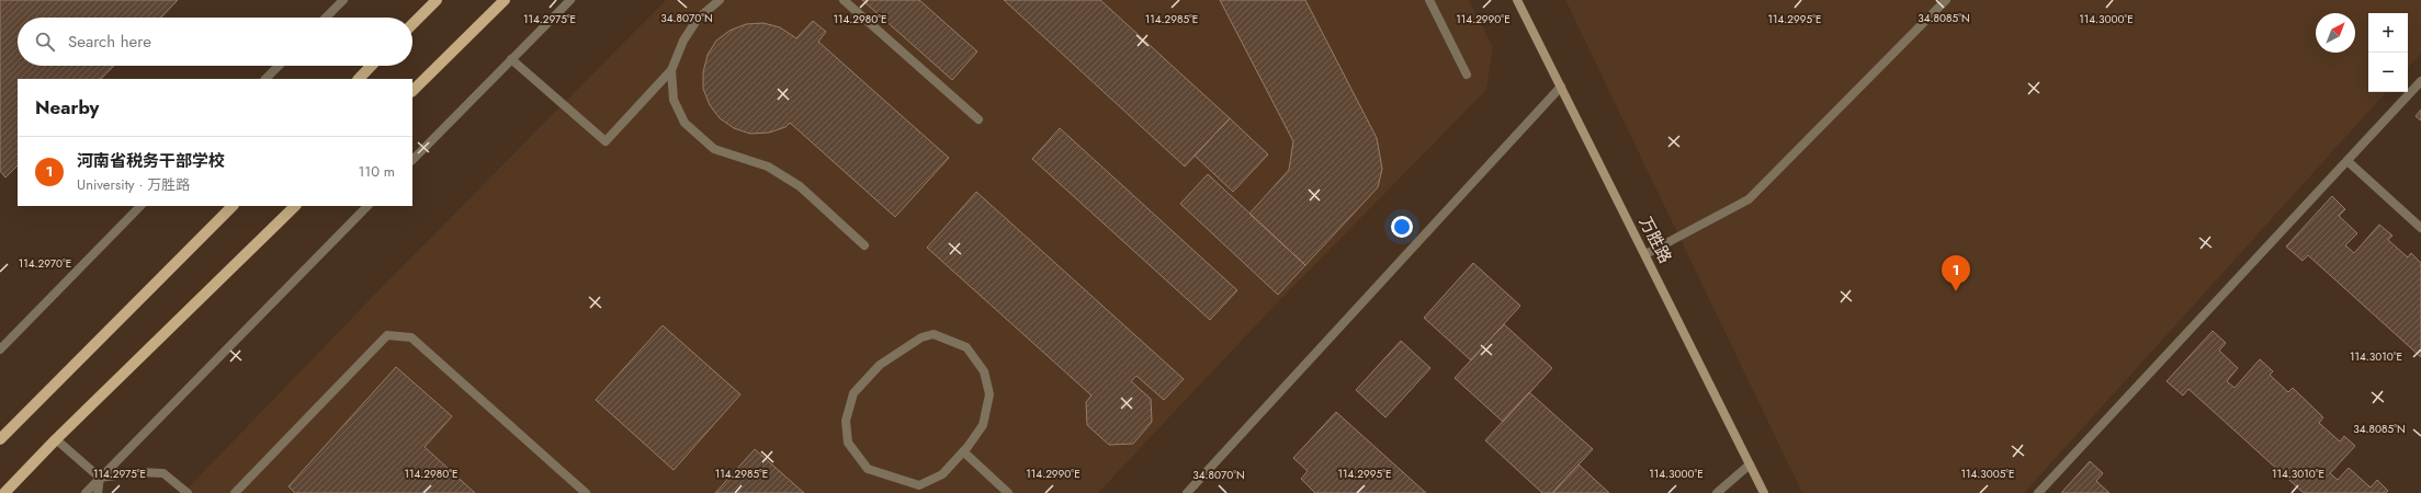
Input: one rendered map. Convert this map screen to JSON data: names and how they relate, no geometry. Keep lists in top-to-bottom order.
{
  "streets": {
    "street": ["万胜路"]
  },
  "north": "top right",
  "page": {
    "map_buttons": ["+", "−"],
    "search": "Search here",
    "heading": "Nearby",
    "list": [
      {
        "mark": "1",
        "name": "河南省税务干部学校",
        "note": "University · 万胜路",
        "value": "110 m"
      }
    ],
    "pins": "1"
  },
  "coordinates": [
    "34.8070°N",
    "34.8085°N",
    "114.2975°E",
    "114.2980°E",
    "114.2985°E",
    "114.2990°E",
    "114.2995°E",
    "114.3000°E",
    "114.2970°E",
    "114.3010°E",
    "114.3005°E"
  ]
}
